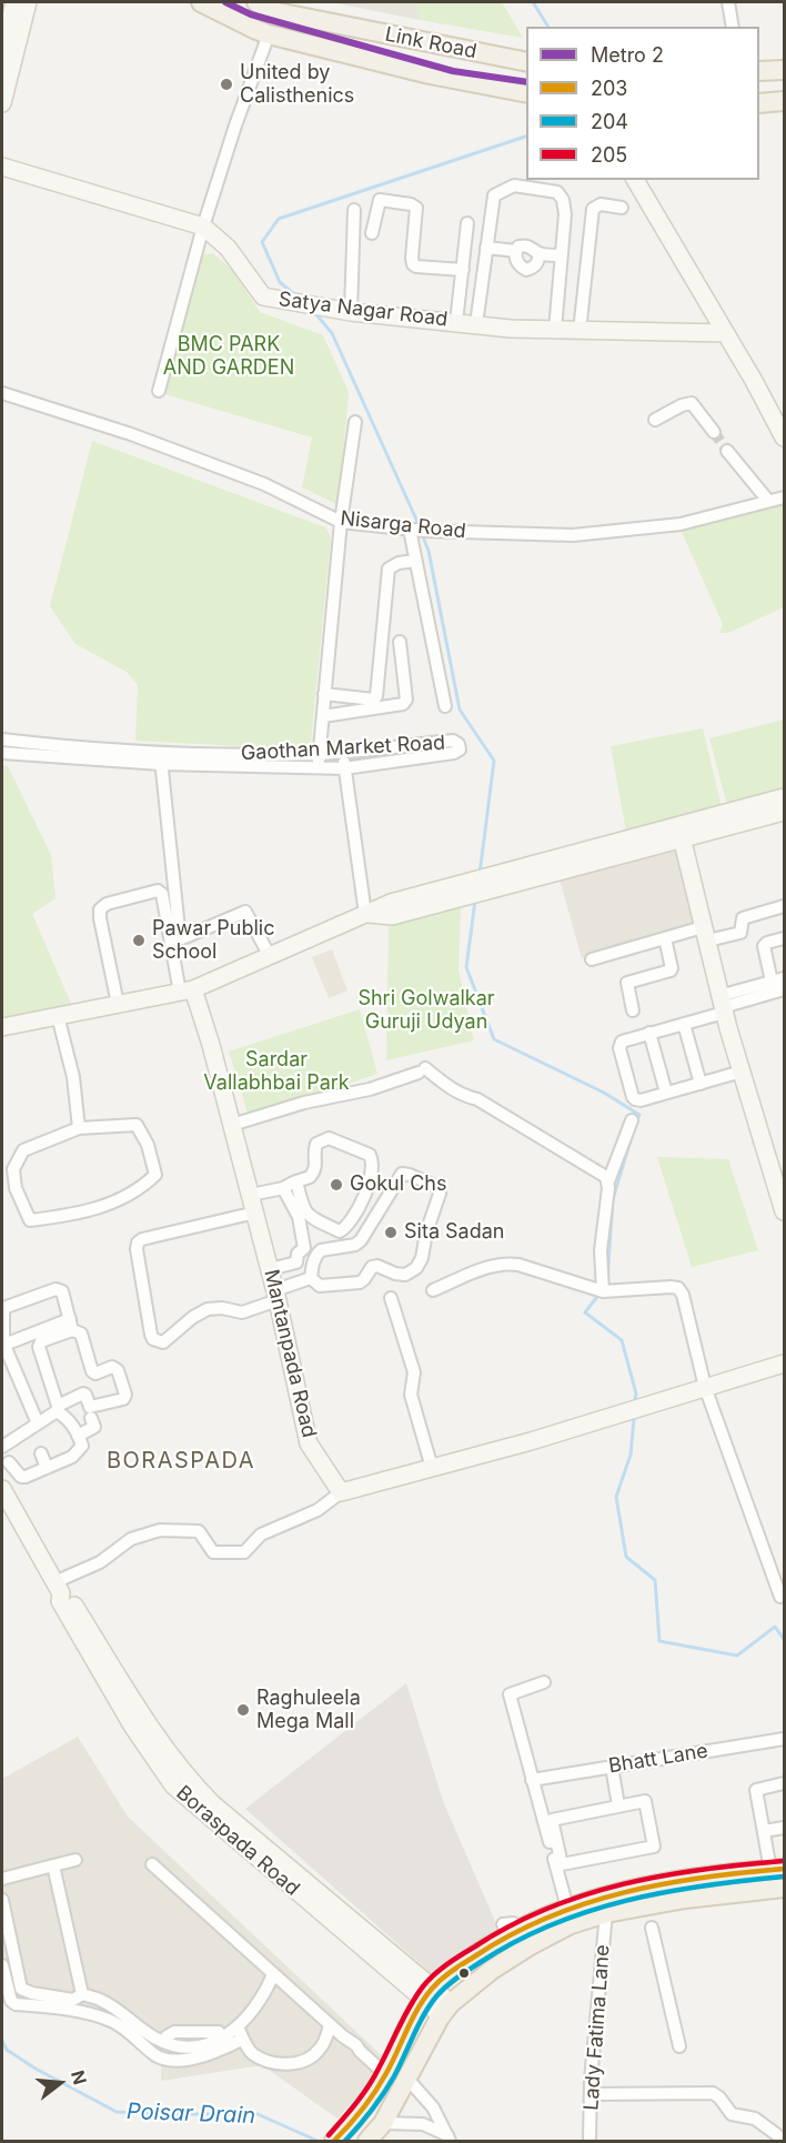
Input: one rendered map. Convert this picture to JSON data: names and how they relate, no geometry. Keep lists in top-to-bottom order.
{
  "streets": {
    "main road": ["Link Road"],
    "street": [
      "Satya Nagar Road",
      "Nisarga Road",
      "Gaothan Market Road",
      "Mantanpada Road",
      "Bhatt Lane",
      "Boraspada Road",
      "Lady Fatima Lane"
    ]
  },
  "districts": ["BORASPADA"],
  "water": ["Poisar Drain"],
  "parks": ["BMC PARK AND GARDEN", "Shri Golwalkar Guruji Udyan", "Sardar Vallabhbai Park"],
  "places": [
    "United by Calisthenics",
    "Pawar Public School",
    "Gokul Chs",
    "Sita Sadan",
    "Raghuleela Mega Mall"
  ],
  "lines": [
    "metro line 2",
    "transit line 205",
    "transit line 203",
    "transit line 204"
  ],
  "legend": [
    "Metro 2",
    "203",
    "204",
    "205"
  ],
  "north": "right"
}
